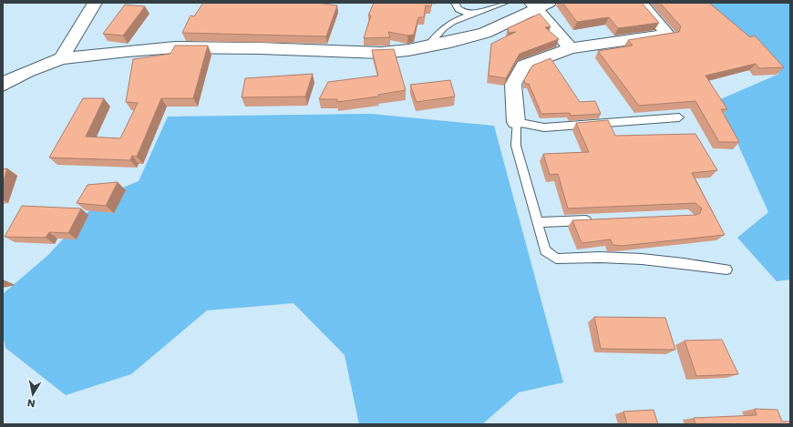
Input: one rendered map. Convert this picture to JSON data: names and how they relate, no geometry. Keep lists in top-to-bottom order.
{
  "north": "bottom"
}
